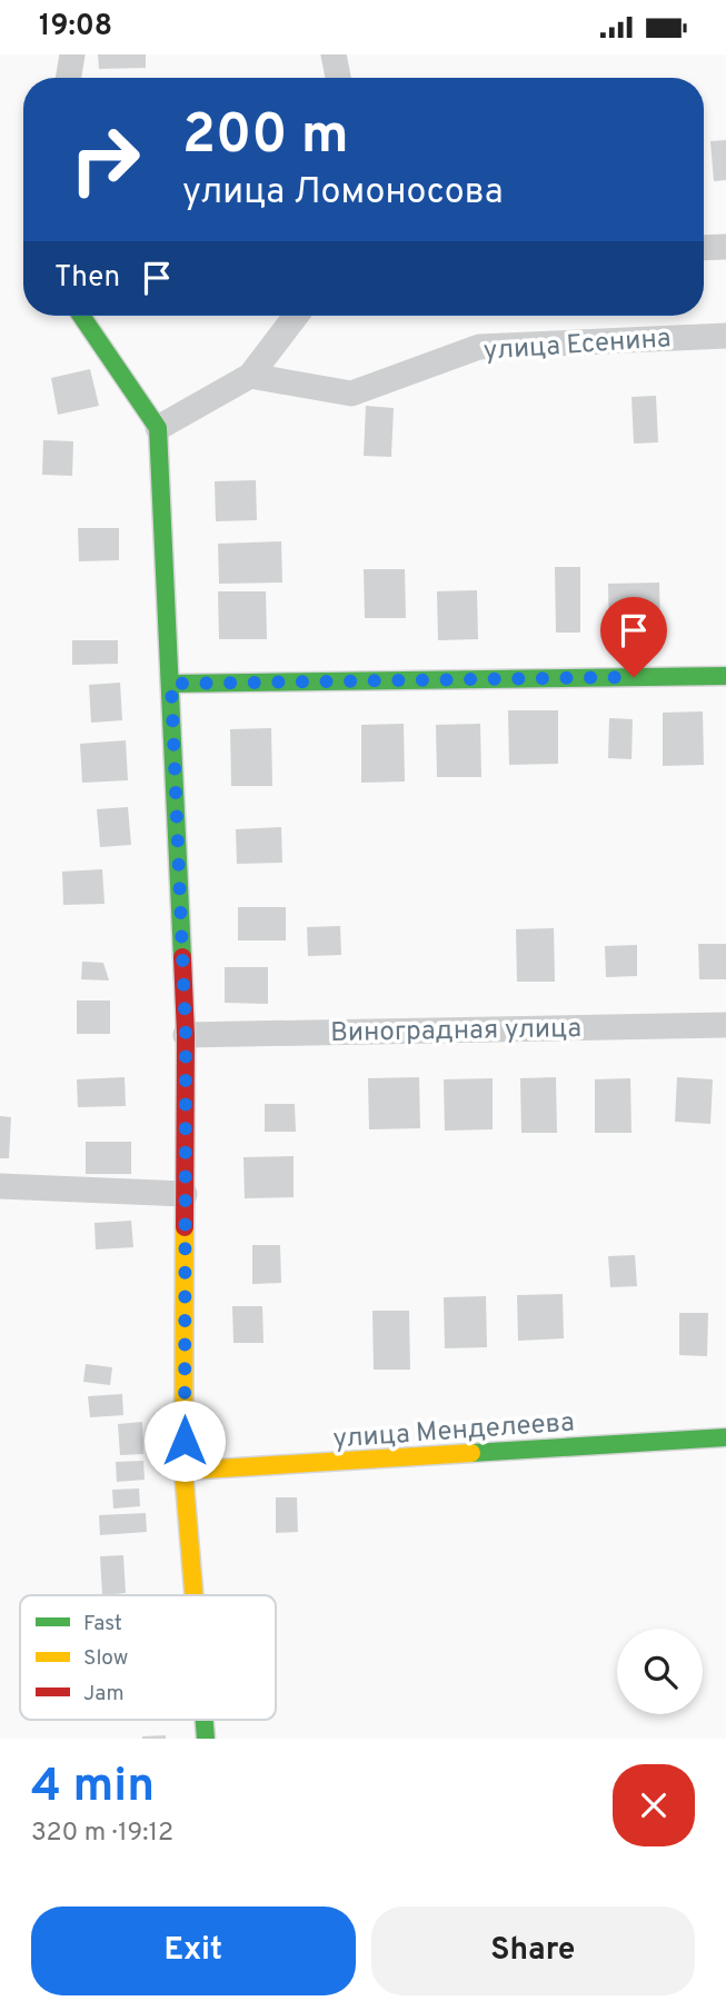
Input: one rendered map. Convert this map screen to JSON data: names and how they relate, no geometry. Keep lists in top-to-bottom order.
{
  "streets": {
    "street": ["улица Есенина", "Виноградная улица", "улица Менделеева"]
  },
  "legend": ["Fast", "Slow", "Jam"],
  "page": {
    "status": "19:08",
    "turn": ["200 m", "улица Ломоносова"],
    "then": "Then",
    "heading": ["4 min", "320 m · 19:12"],
    "buttons": ["Exit", "Share"]
  }
}
